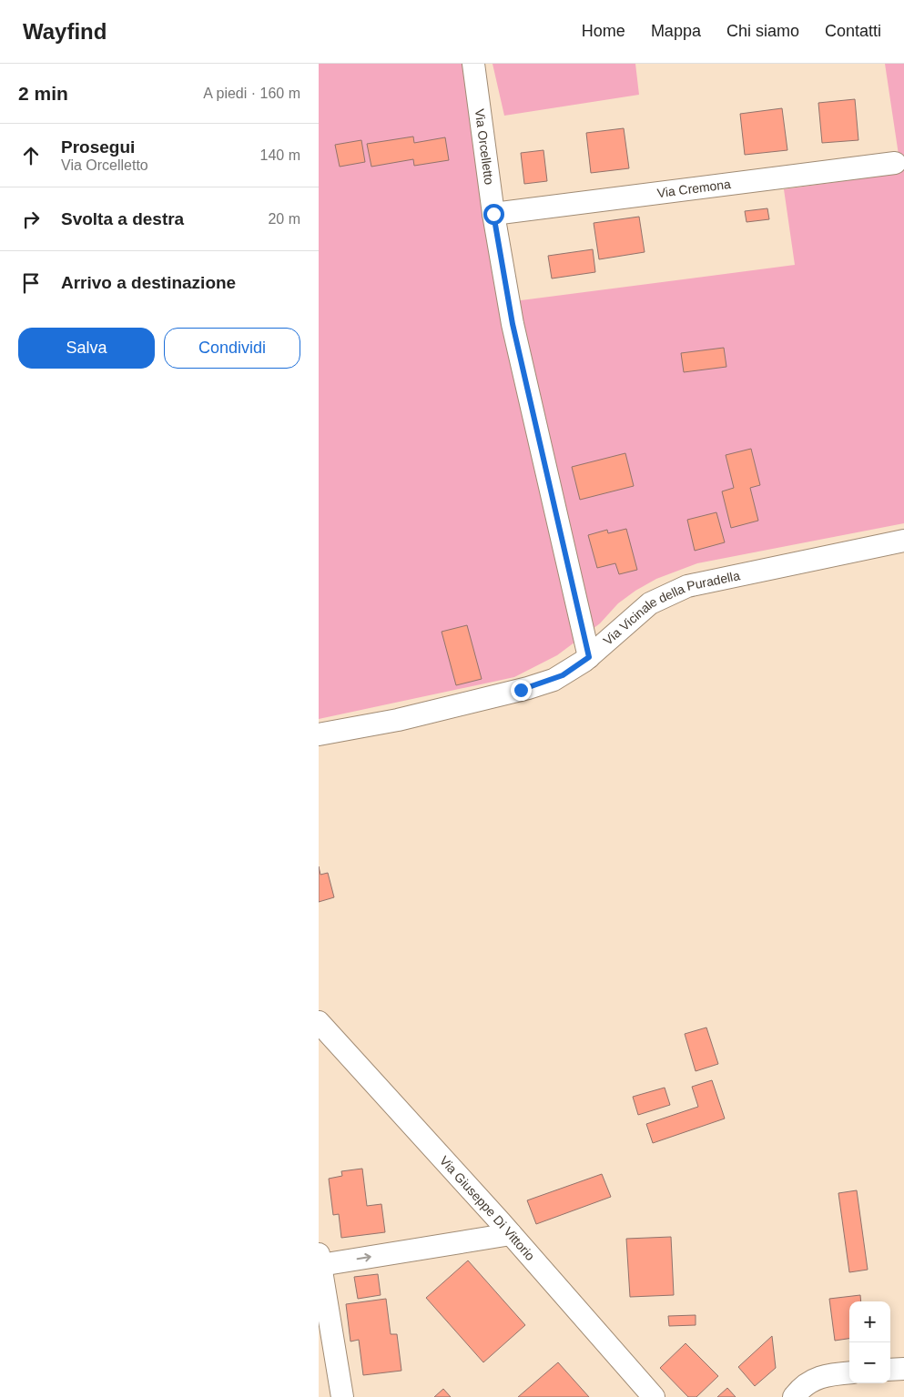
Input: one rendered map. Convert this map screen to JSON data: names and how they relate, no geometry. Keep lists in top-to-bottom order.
{
  "streets": {
    "street": [
      "Via Orcelletto",
      "Via Cremona",
      "Via Vicinale della Puradella",
      "Via Giuseppe Di Vittorio"
    ]
  },
  "crossings": [
    ["Via Orcelletto", "Via Cremona"],
    ["Via Orcelletto", "Via Vicinale della Puradella"]
  ],
  "page": {
    "header": "Wayfind",
    "nav": [
      "Home",
      "Mappa",
      "Chi siamo",
      "Contatti"
    ],
    "heading": ["2 min", "A piedi · 160 m"],
    "list": [
      ["Prosegui", "Via Orcelletto", "140 m"],
      ["Svolta a destra", "20 m"],
      "Arrivo a destinazione"
    ],
    "buttons": ["Salva", "Condividi"],
    "map_buttons": ["+", "−"]
  }
}
